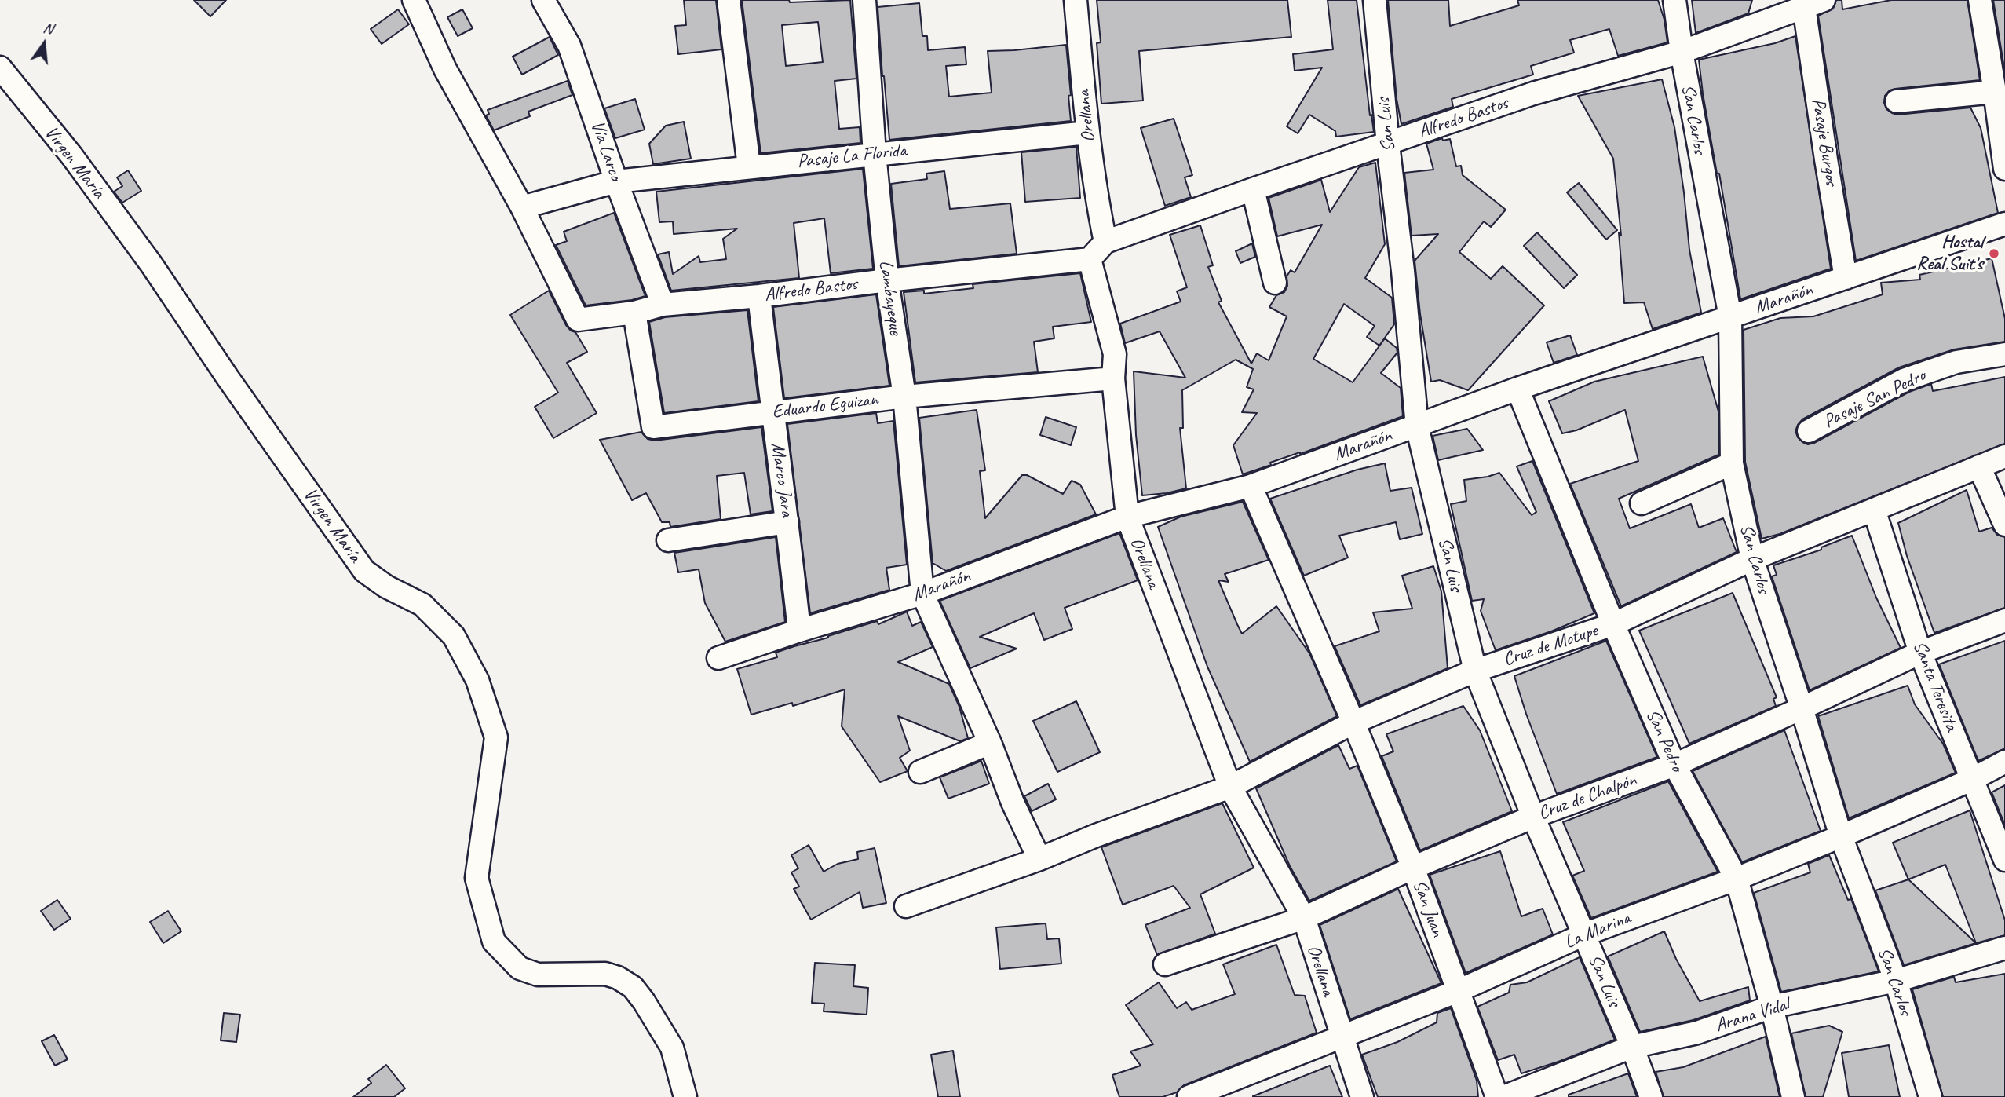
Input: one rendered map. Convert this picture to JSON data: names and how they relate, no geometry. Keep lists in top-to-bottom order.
{
  "streets": {
    "street": [
      "Orellana",
      "Alfredo Bastos",
      "San Carlos",
      "San Luis",
      "Pasaje Burgos",
      "Vía Larco",
      "Pasaje La Florida",
      "Virgen María",
      "Lambayeque",
      "Marañón",
      "Pasaje San Pedro",
      "Eduardo Eguizan",
      "Marco Jara",
      "Cruz de Motupe",
      "Santa Teresita",
      "San Pedro",
      "Cruz de Chalpón",
      "San Juan",
      "La Marina",
      "Arana Vidal"
    ]
  },
  "crossings": [
    ["Orellana", "Alfredo Bastos"],
    ["Orellana", "Pasaje La Florida"],
    ["Orellana", "Marañón"],
    ["Orellana", "Eduardo Eguizan"],
    ["Orellana", "Cruz de Motupe"],
    ["Orellana", "Cruz de Chalpón"],
    ["Orellana", "La Marina"],
    ["Alfredo Bastos", "San Carlos"],
    ["Alfredo Bastos", "San Luis"],
    ["Alfredo Bastos", "Pasaje Burgos"],
    ["Alfredo Bastos", "Vía Larco"],
    ["Alfredo Bastos", "Pasaje La Florida"],
    ["Alfredo Bastos", "Lambayeque"],
    ["Alfredo Bastos", "Eduardo Eguizan"],
    ["Alfredo Bastos", "Marco Jara"],
    ["San Carlos", "Marañón"],
    ["San Carlos", "Cruz de Motupe"],
    ["San Carlos", "Cruz de Chalpón"],
    ["San Carlos", "La Marina"],
    ["San Carlos", "Arana Vidal"],
    ["San Luis", "Marañón"],
    ["San Luis", "Cruz de Motupe"],
    ["San Luis", "Cruz de Chalpón"],
    ["San Luis", "La Marina"],
    ["San Luis", "Arana Vidal"],
    ["Pasaje Burgos", "Marañón"],
    ["Vía Larco", "Pasaje La Florida"],
    ["Pasaje La Florida", "Lambayeque"],
    ["Lambayeque", "Marañón"],
    ["Lambayeque", "Eduardo Eguizan"],
    ["Lambayeque", "Cruz de Motupe"],
    ["Marañón", "Marco Jara"],
    ["Marañón", "San Pedro"],
    ["Marañón", "San Juan"],
    ["Eduardo Eguizan", "Marco Jara"],
    ["Cruz de Motupe", "Santa Teresita"],
    ["Cruz de Motupe", "San Pedro"],
    ["Cruz de Motupe", "San Juan"],
    ["Santa Teresita", "Cruz de Chalpón"],
    ["Santa Teresita", "La Marina"],
    ["San Pedro", "Cruz de Chalpón"],
    ["San Pedro", "La Marina"],
    ["San Pedro", "Arana Vidal"],
    ["Cruz de Chalpón", "San Juan"],
    ["San Juan", "La Marina"]
  ],
  "places": ["Hostal Real Suit's"],
  "north": "top"
}
